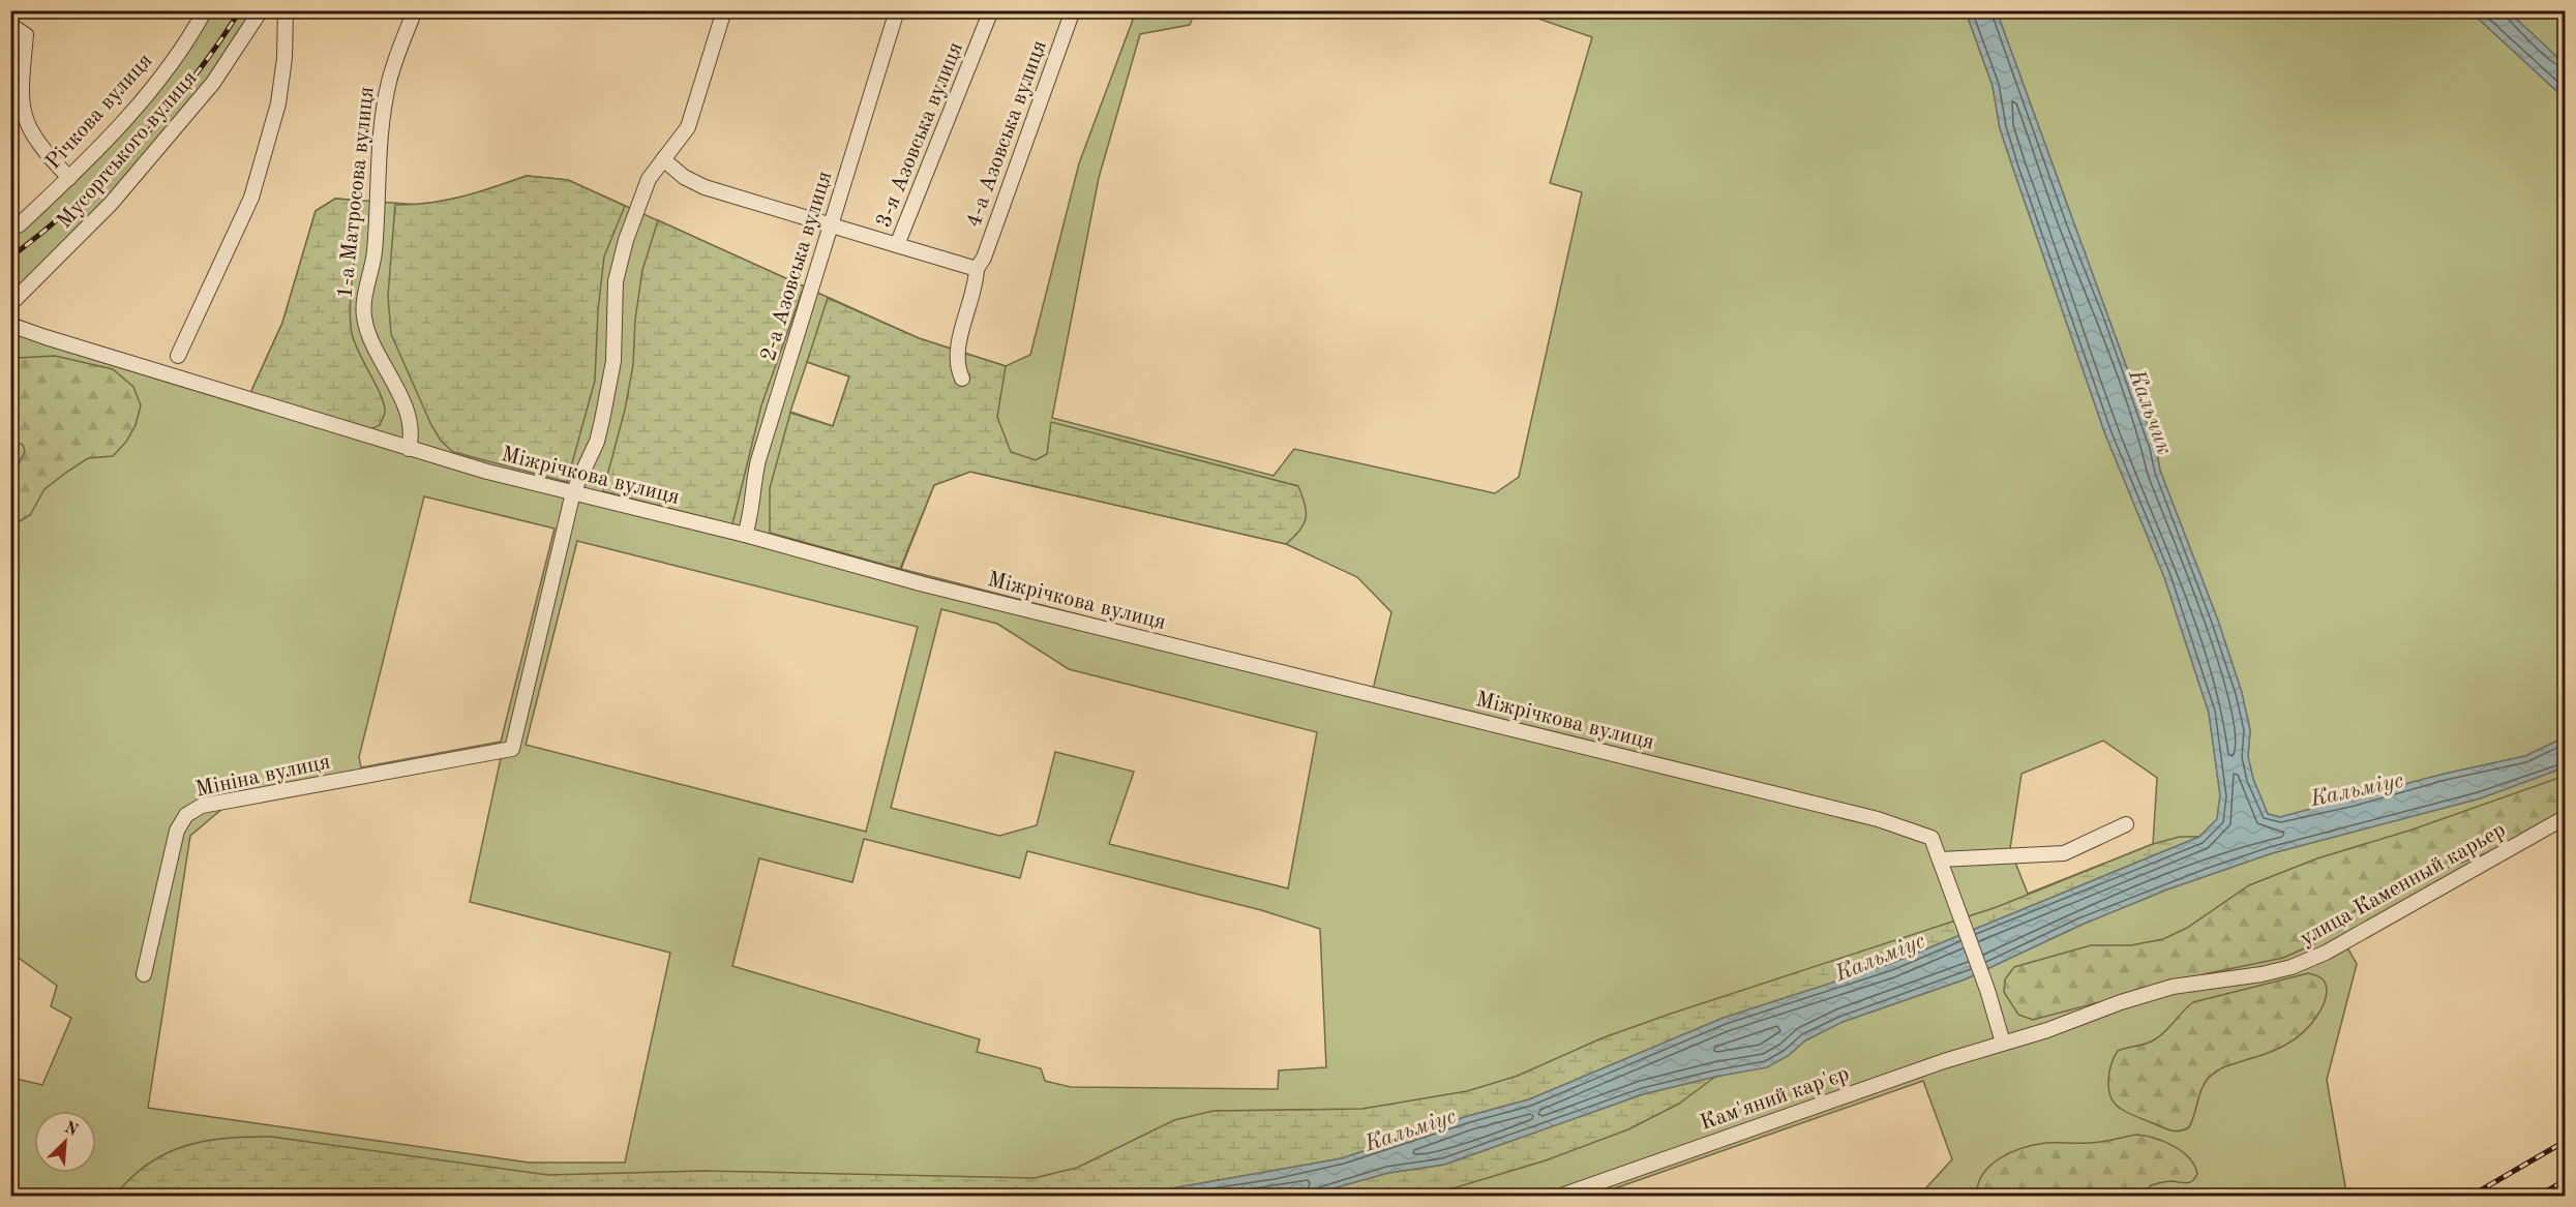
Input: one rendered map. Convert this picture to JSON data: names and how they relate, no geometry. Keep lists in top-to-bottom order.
{
  "streets": {
    "street": [
      "Річкова вулиця",
      "4-а Азовська вулиця",
      "3-я Азовська вулиця",
      "Мусоргського вулиця",
      "1-а Матросова вулиця",
      "2-а Азовська вулиця",
      "Міжрічкова вулиця",
      "Мініна вулиця",
      "улица Каменный карьер",
      "Кам'яний кар'єр"
    ]
  },
  "crossings": [
    ["3-я Азовська вулиця", "2-а Азовська вулиця"],
    ["1-а Матросова вулиця", "Міжрічкова вулиця"],
    ["2-а Азовська вулиця", "Міжрічкова вулиця"],
    ["Міжрічкова вулиця", "Мініна вулиця"],
    ["улица Каменный карьер", "Кам'яний кар'єр"]
  ],
  "water": ["Кальчик", "Кальміус"],
  "north": "top right"
}
